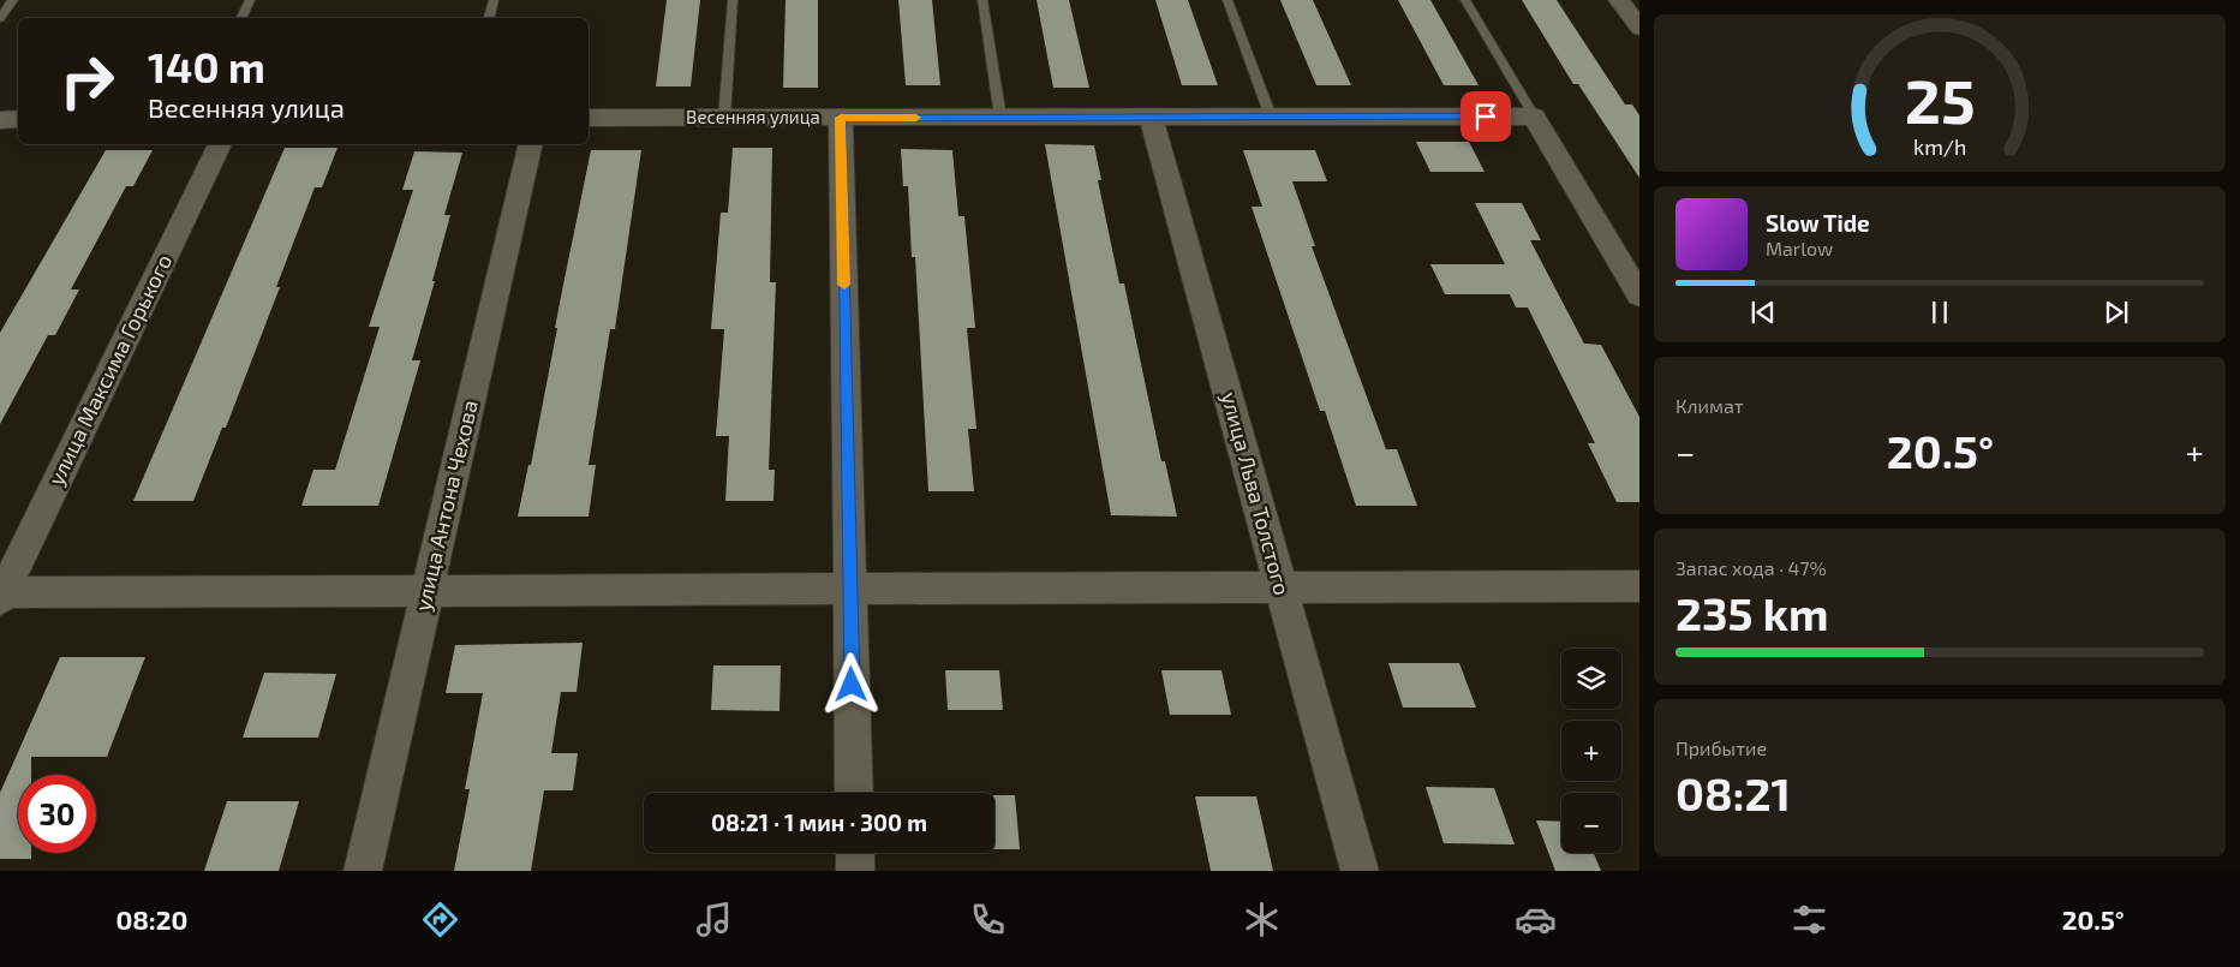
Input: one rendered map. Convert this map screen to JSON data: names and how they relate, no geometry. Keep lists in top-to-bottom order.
{
  "streets": {
    "street": [
      "Весенняя улица",
      "улица Максима Горького",
      "улица Льва Толстого",
      "улица Антона Чехова"
    ]
  },
  "crossings": [
    ["Весенняя улица", "улица Льва Толстого"]
  ],
  "page": {
    "turn": ["140 m", "Весенняя улица"],
    "song": ["Slow Tide", "Marlow"],
    "tile": [
      "Климат",
      ["Запас хода · 47%", "235 km"],
      ["Прибытие", "08:21"]
    ],
    "heat": ["−", "20.5°", "+"],
    "map_buttons": ["+", "−"],
    "limit": "30",
    "trip": "08:21 · 1 мин · 300 m",
    "tabs": ["08:20", "20.5°"],
    "gauge": ["25", "km/h"]
  }
}
